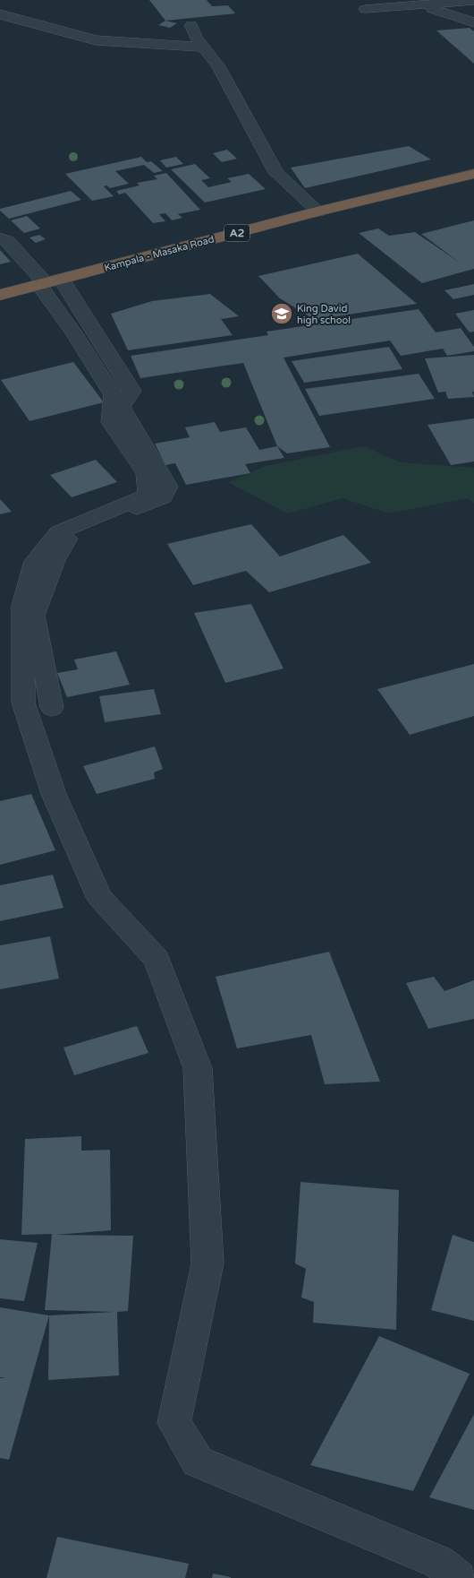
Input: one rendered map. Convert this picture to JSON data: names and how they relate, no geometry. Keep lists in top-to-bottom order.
{
  "streets": {
    "highway": ["A2", "Kampala - Masaka Road"]
  },
  "places": {
    "school or university": ["King David high school"]
  }
}
